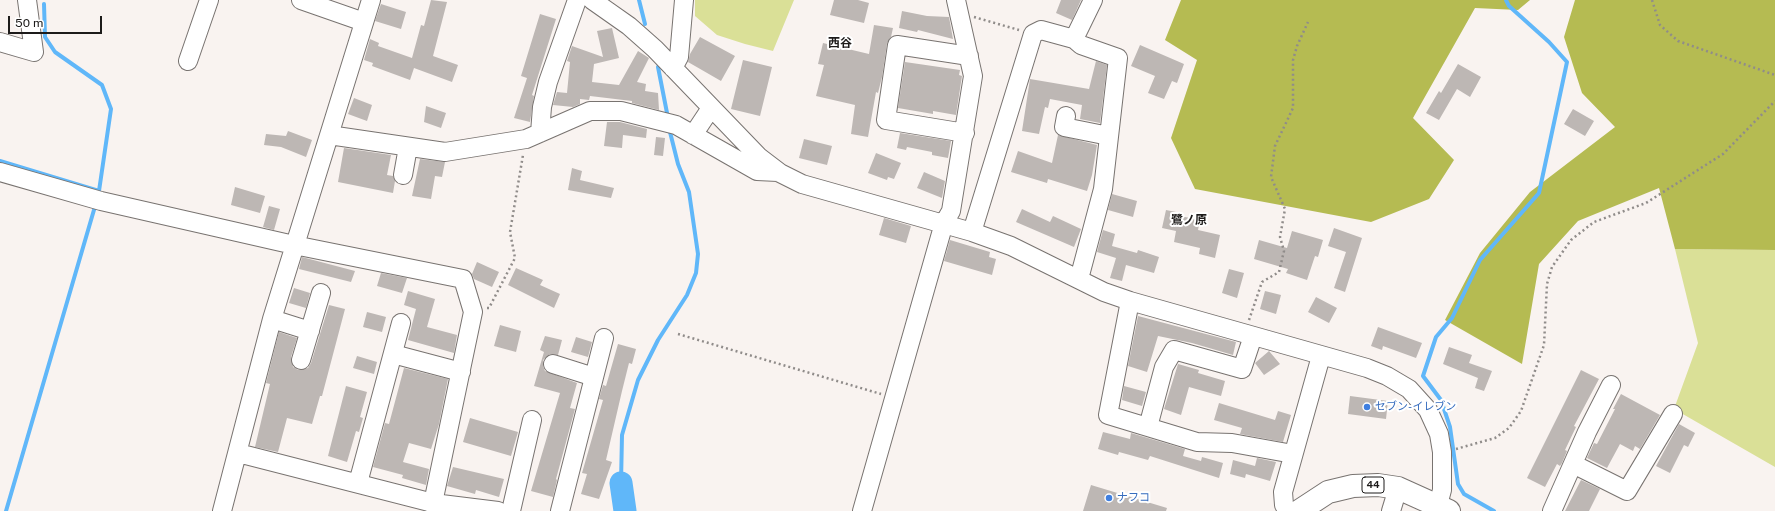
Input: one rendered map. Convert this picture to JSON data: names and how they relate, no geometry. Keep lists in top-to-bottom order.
{
  "streets": {
    "main road": ["44"]
  },
  "districts": ["西谷", "鷺ノ原"],
  "places": ["セブン-イレブン", "ナフコ"],
  "scale_bar": "50 m"
}
